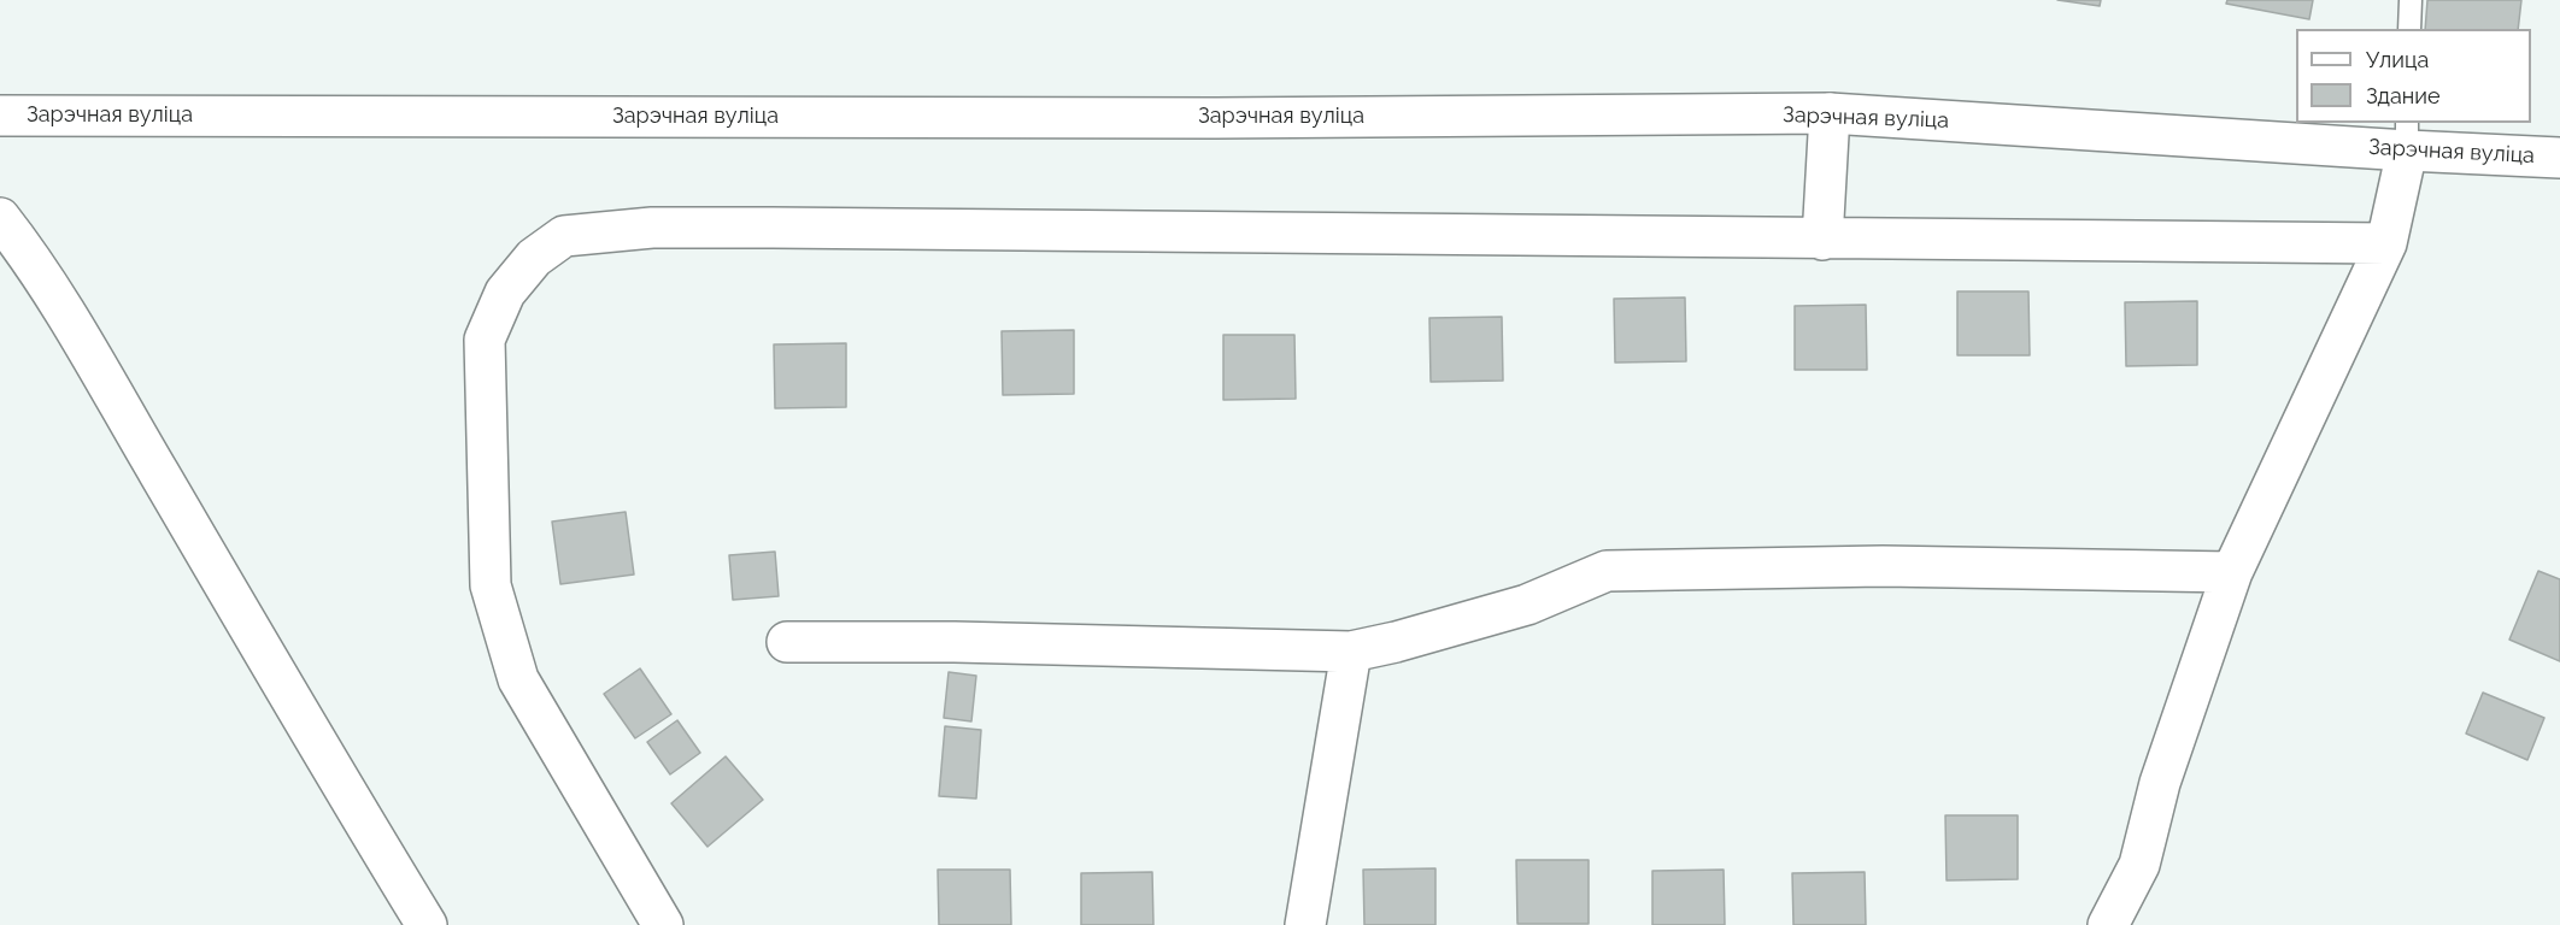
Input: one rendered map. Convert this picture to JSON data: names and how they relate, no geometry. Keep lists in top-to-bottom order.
{
  "streets": {
    "street": ["Зарэчная вуліца"]
  },
  "legend": ["Улица", "Здание"]
}
